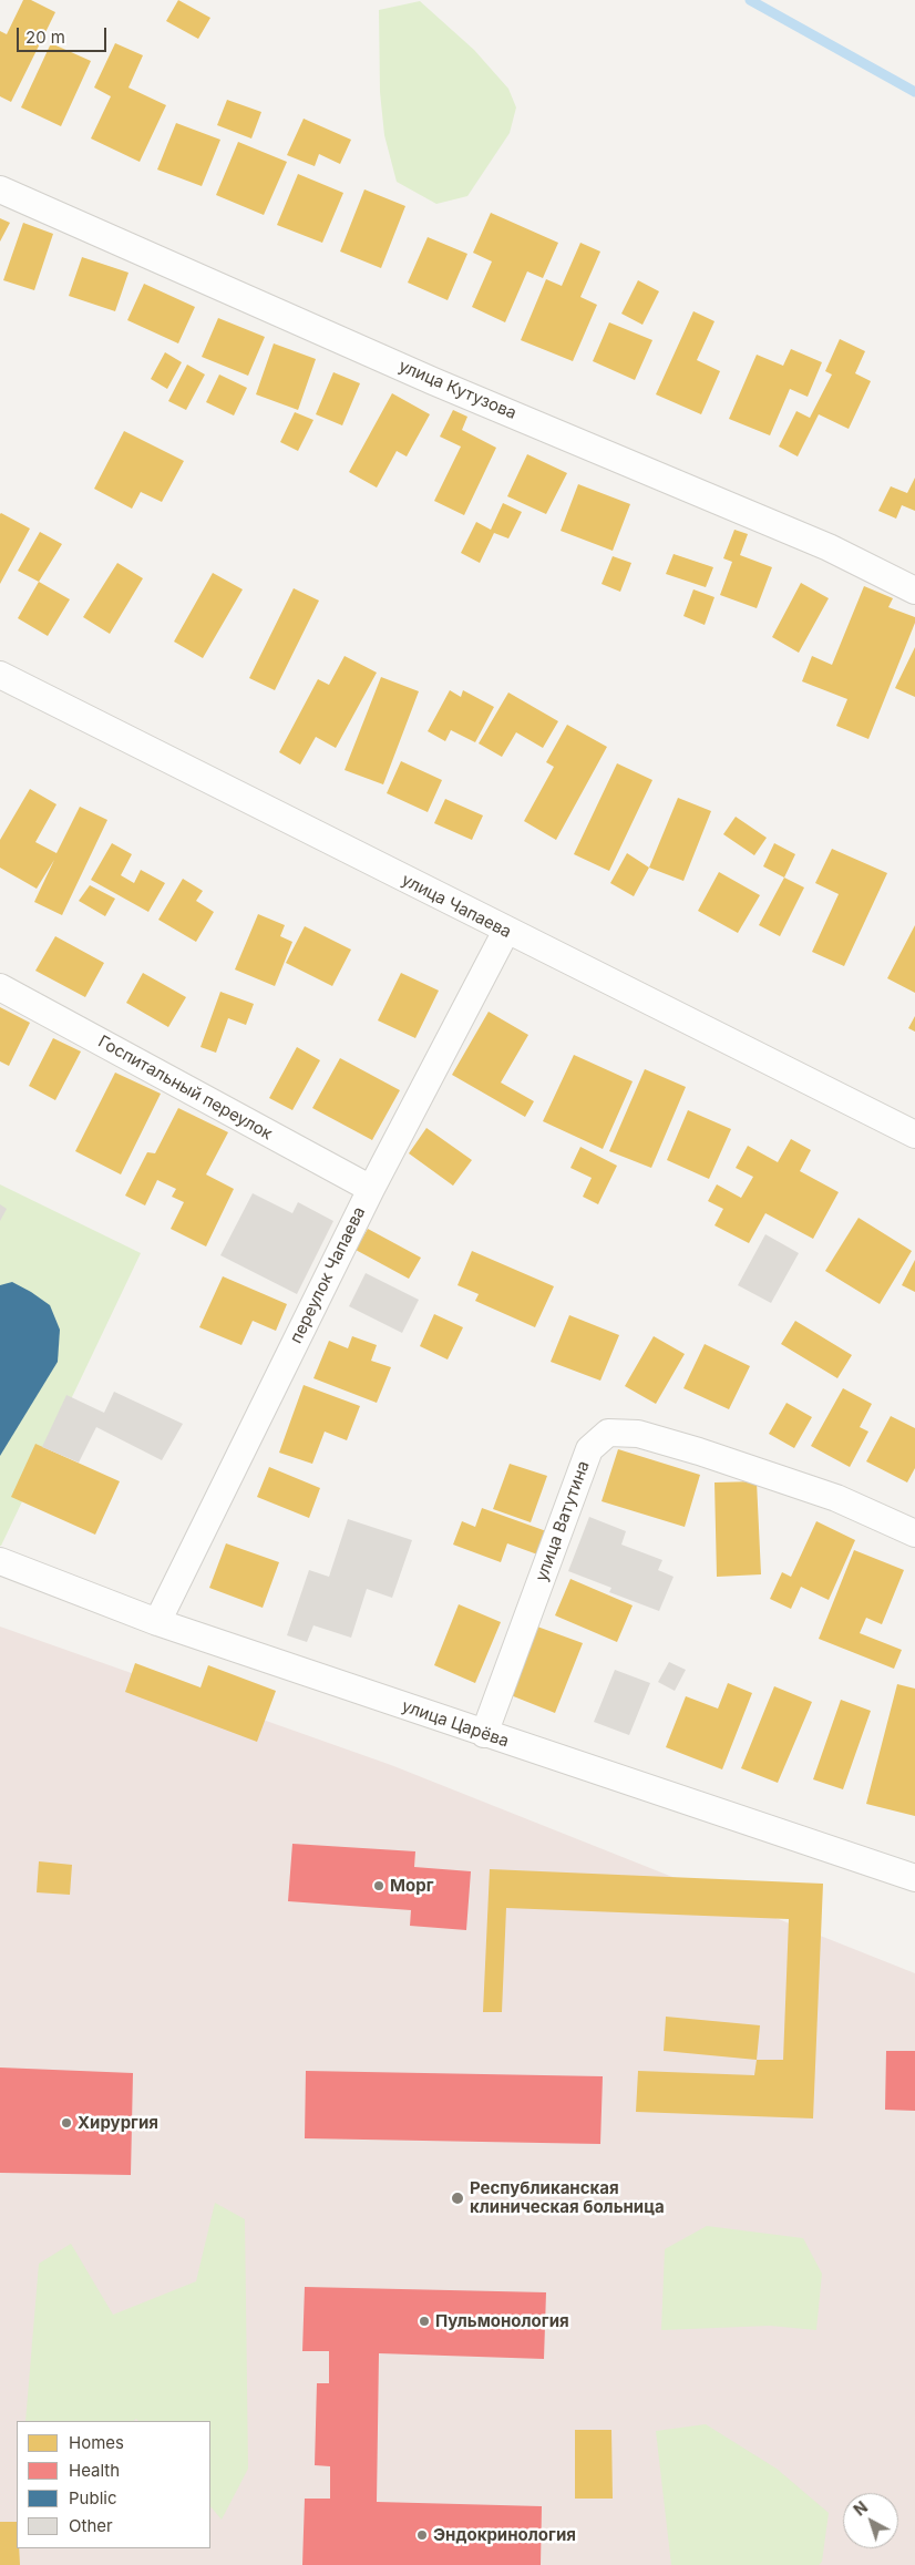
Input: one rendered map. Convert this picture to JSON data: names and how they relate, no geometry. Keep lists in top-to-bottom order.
{
  "streets": {
    "street": [
      "улица Кутузова",
      "улица Чапаева",
      "Госпитальный переулок",
      "переулок Чапаева",
      "улица Ватутина",
      "улица Царёва"
    ]
  },
  "crossings": [
    ["улица Чапаева", "переулок Чапаева"],
    ["Госпитальный переулок", "переулок Чапаева"],
    ["переулок Чапаева", "улица Царёва"],
    ["улица Ватутина", "улица Царёва"]
  ],
  "places": [
    "Морг",
    "Хирургия",
    "Республиканская клиническая больница",
    "Пульмонология",
    "Эндокринология"
  ],
  "legend": [
    "Homes",
    "Health",
    "Public",
    "Other"
  ],
  "scale_bar": "20 m",
  "north": "top left"
}
